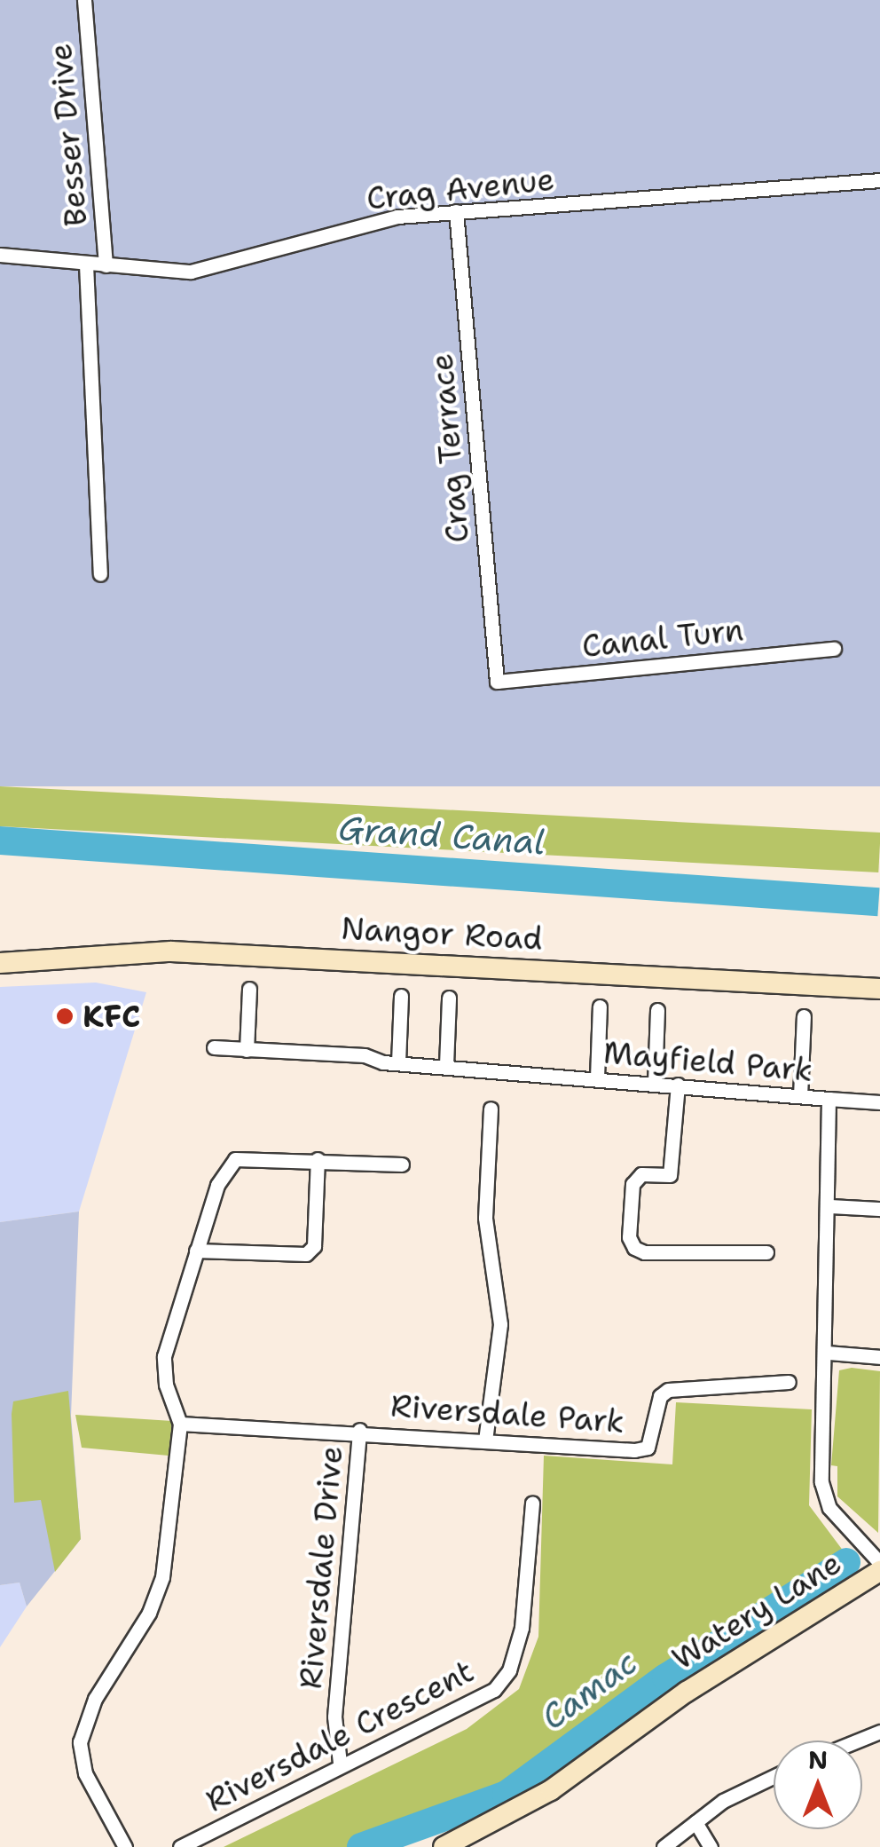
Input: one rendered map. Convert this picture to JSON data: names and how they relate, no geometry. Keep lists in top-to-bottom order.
{
  "streets": {
    "main road": ["Nangor Road", "Watery Lane"],
    "street": [
      "Besser Drive",
      "Crag Avenue",
      "Crag Terrace",
      "Canal Turn",
      "Mayfield Park",
      "Riversdale Park",
      "Riversdale Drive",
      "Riversdale Crescent"
    ]
  },
  "crossings": [
    ["Besser Drive", "Crag Avenue"],
    ["Crag Avenue", "Crag Terrace"],
    ["Crag Terrace", "Canal Turn"],
    ["Mayfield Park", "Watery Lane"],
    ["Riversdale Park", "Riversdale Drive"],
    ["Riversdale Drive", "Riversdale Crescent"]
  ],
  "water": ["Grand Canal", "Camac"],
  "places": ["KFC"],
  "north": "top"
}
